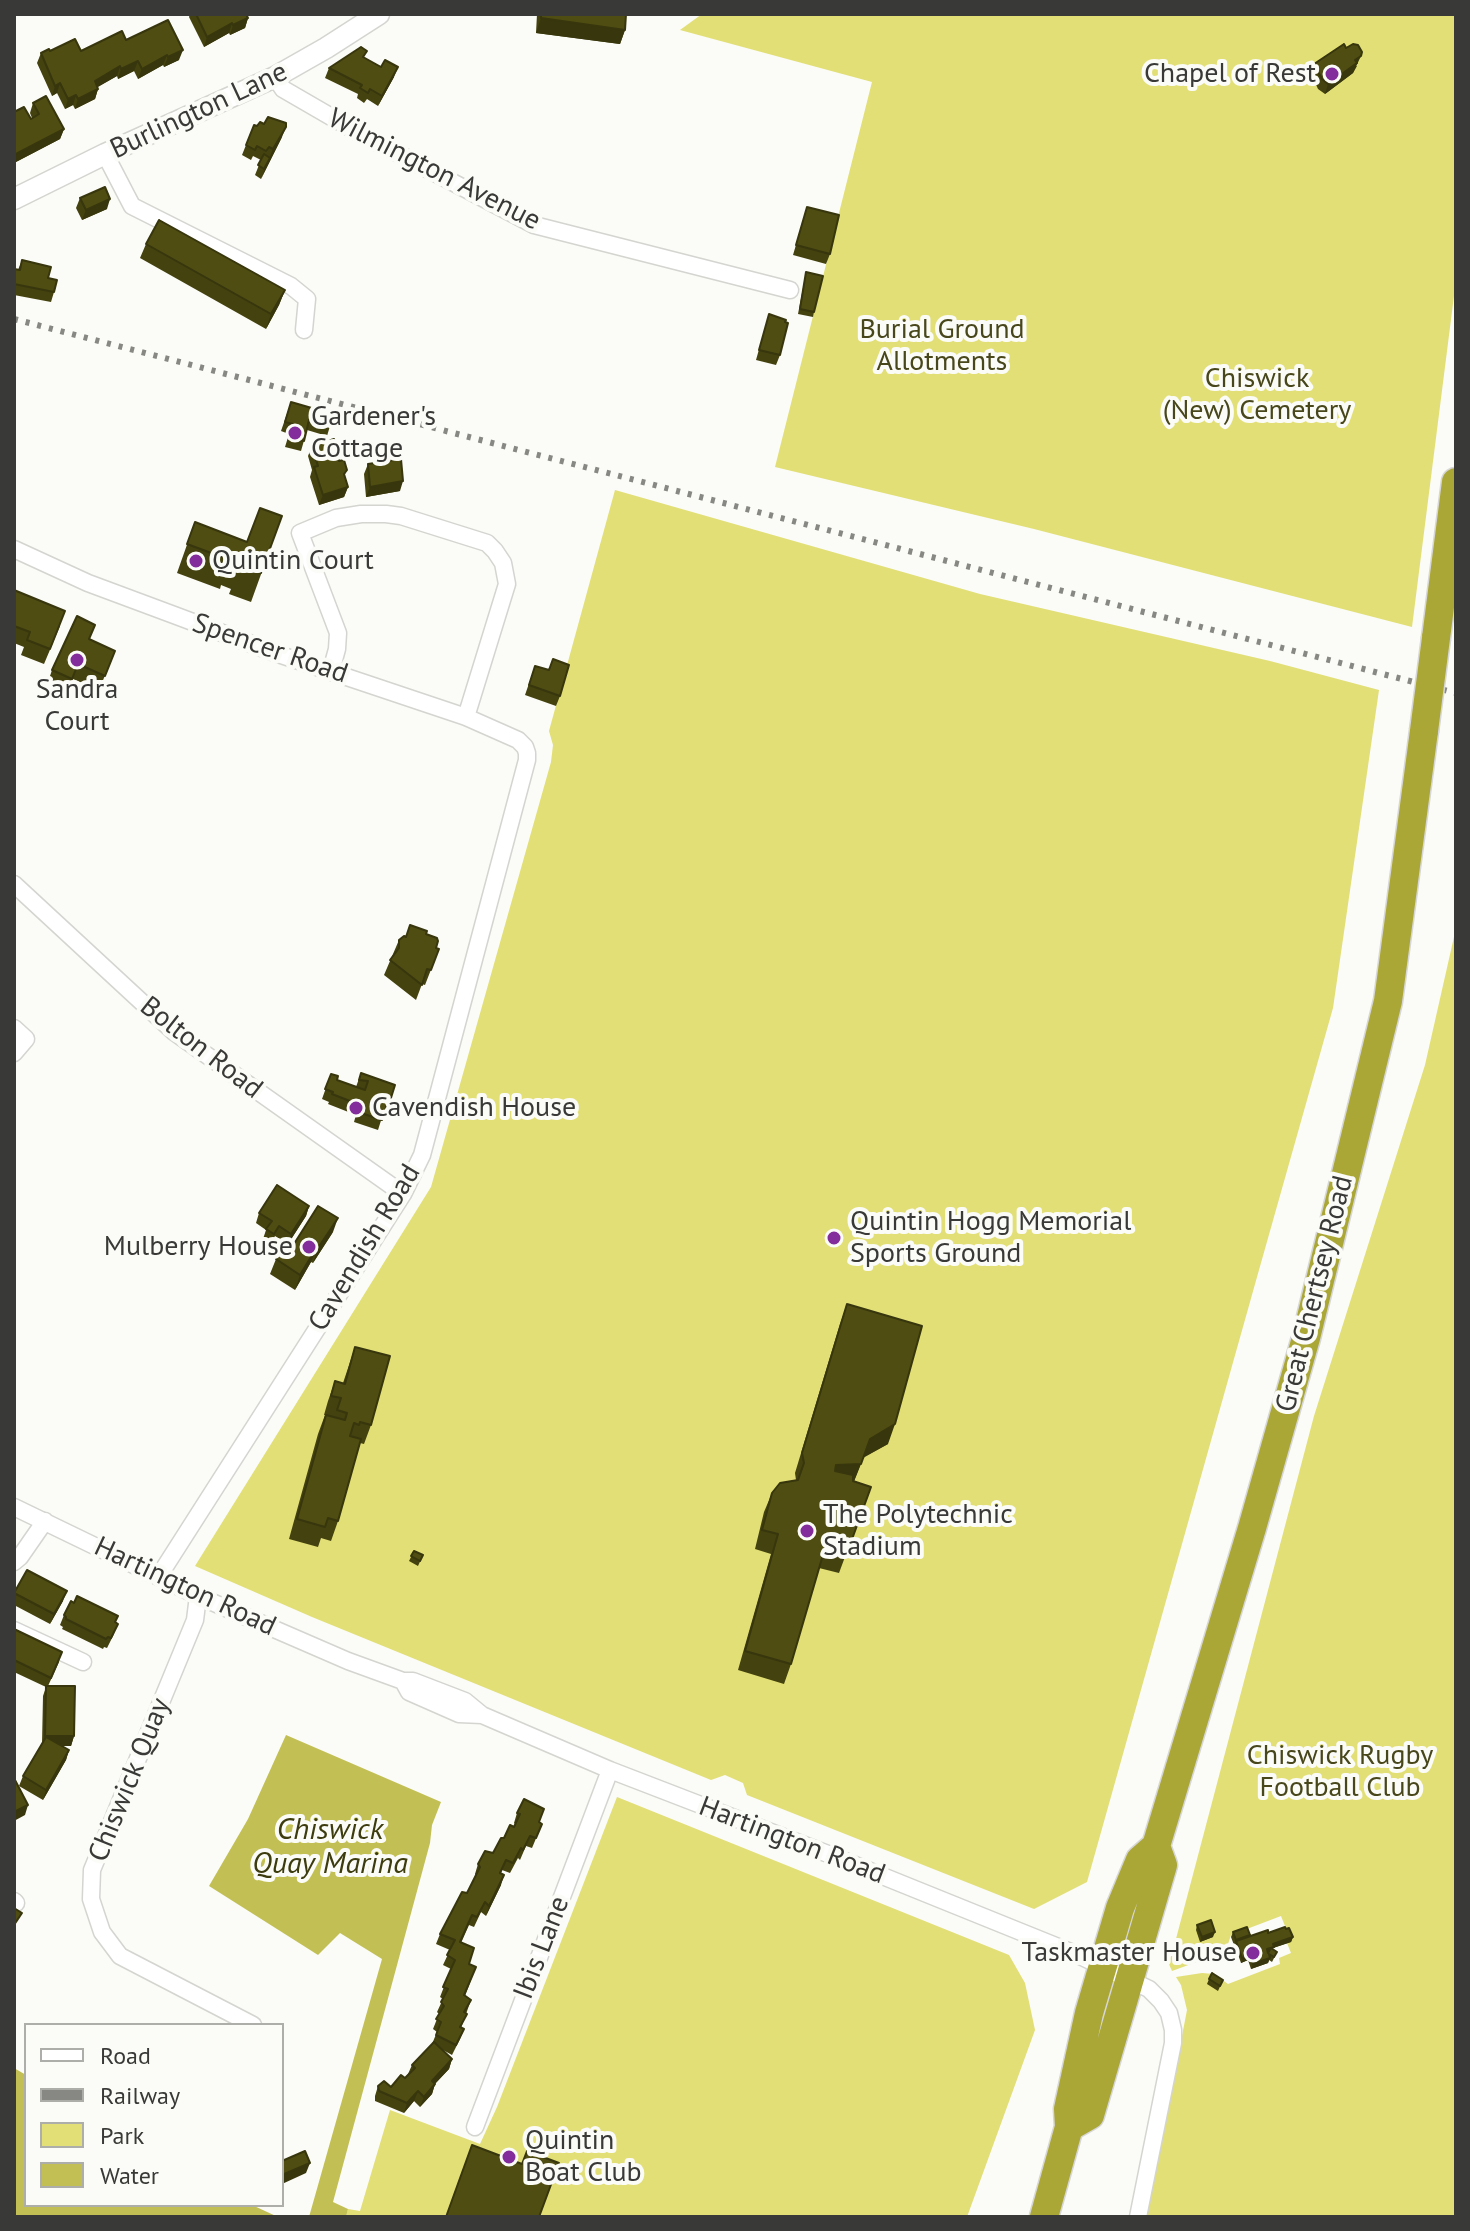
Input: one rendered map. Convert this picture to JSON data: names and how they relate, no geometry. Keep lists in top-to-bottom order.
{
  "streets": {
    "highway": ["Great Chertsey Road"],
    "street": [
      "Burlington Lane",
      "Wilmington Avenue",
      "Spencer Road",
      "Bolton Road",
      "Cavendish Road",
      "Hartington Road",
      "Chiswick Quay",
      "Ibis Lane"
    ]
  },
  "crossings": [
    ["Burlington Lane", "Wilmington Avenue"],
    ["Spencer Road", "Cavendish Road"],
    ["Bolton Road", "Cavendish Road"],
    ["Cavendish Road", "Hartington Road"],
    ["Great Chertsey Road", "Hartington Road"],
    ["Hartington Road", "Chiswick Quay"],
    ["Hartington Road", "Ibis Lane"]
  ],
  "water": ["Chiswick Quay Marina"],
  "parks": ["Burial Ground Allotments", "Chiswick (New) Cemetery", "Chiswick Rugby Football Club"],
  "places": [
    "Chapel of Rest",
    "Gardener's Cottage",
    "Quintin Court",
    "Sandra Court",
    "Cavendish House",
    "Quintin Hogg Memorial Sports Ground",
    "Mulberry House",
    "The Polytechnic Stadium",
    "Taskmaster House",
    "Quintin Boat Club"
  ],
  "legend": [
    "Road",
    "Railway",
    "Park",
    "Water"
  ]
}
